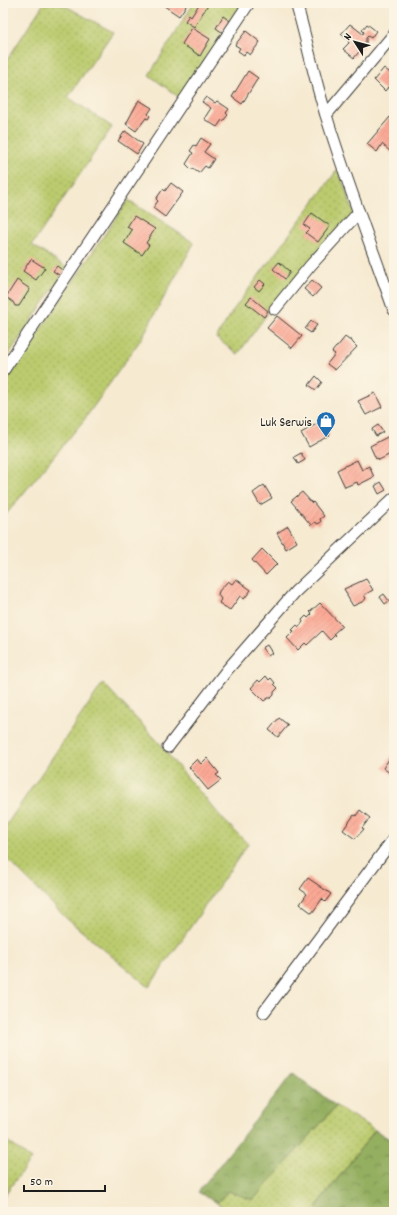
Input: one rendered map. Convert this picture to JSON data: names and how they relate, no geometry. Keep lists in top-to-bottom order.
{
  "places": {
    "shop": ["Luk Serwis"]
  },
  "scale_bar": "50 m",
  "north": "top left"
}
